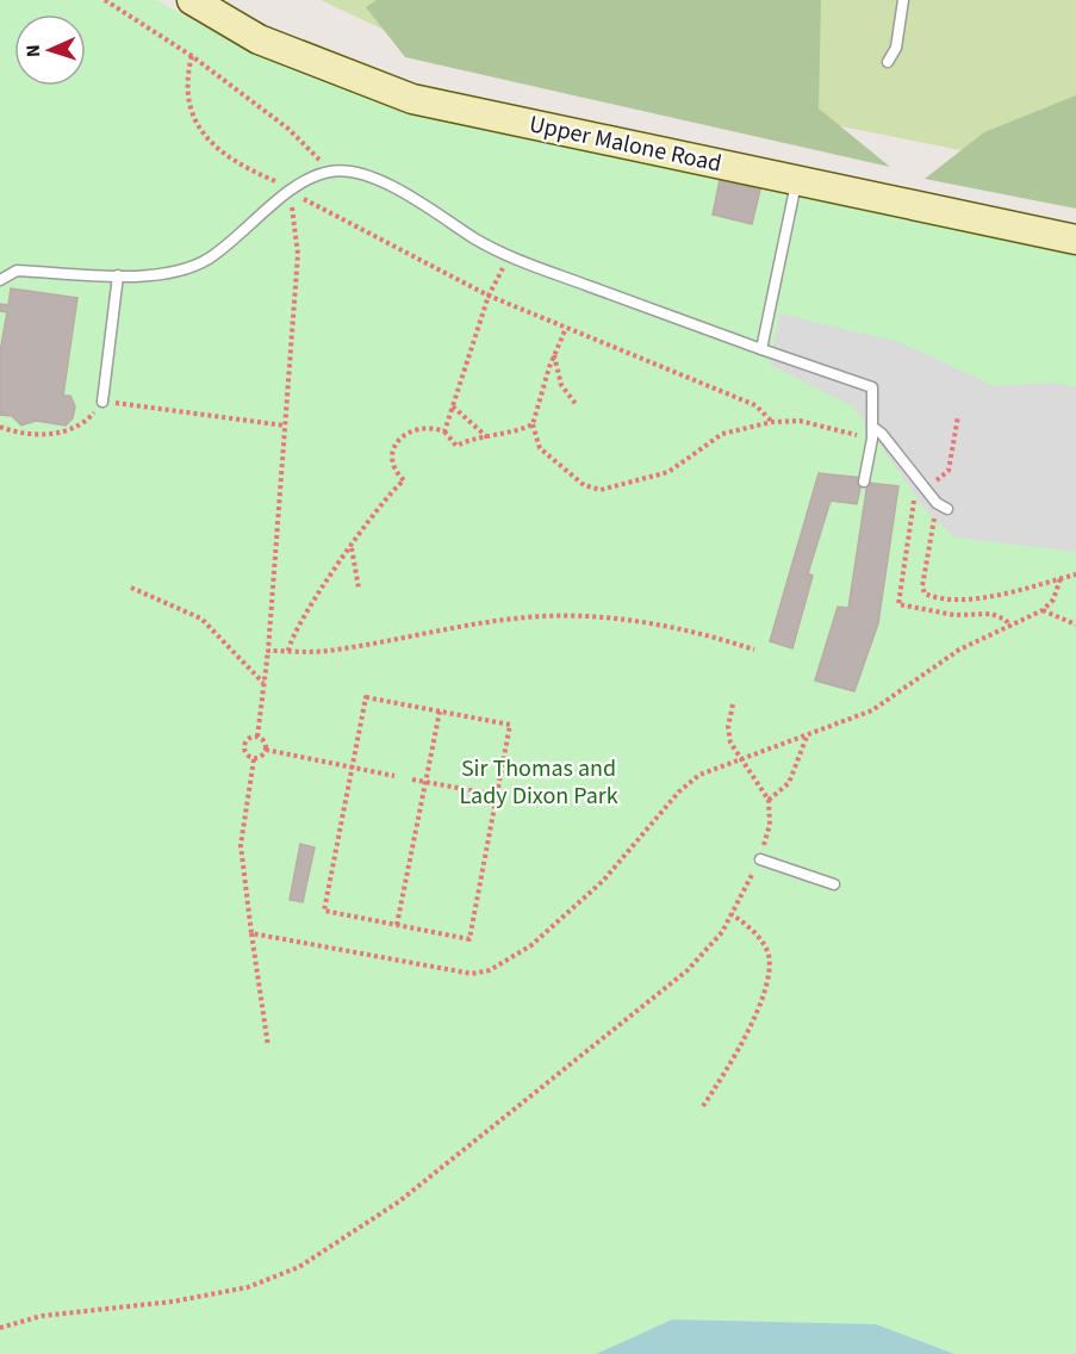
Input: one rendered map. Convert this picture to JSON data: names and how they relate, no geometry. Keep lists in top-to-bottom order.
{
  "streets": {
    "main road": ["Upper Malone Road"]
  },
  "parks": ["Sir Thomas and Lady Dixon Park"],
  "north": "left"
}
